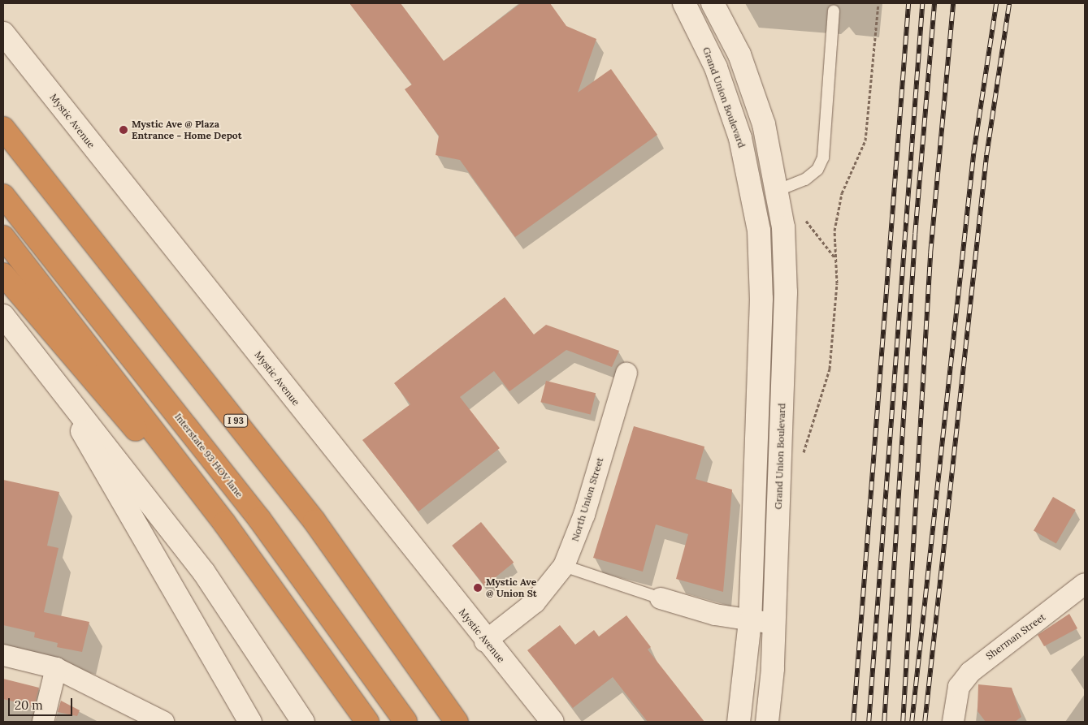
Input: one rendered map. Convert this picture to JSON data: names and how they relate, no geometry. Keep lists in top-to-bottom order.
{
  "streets": {
    "highway": ["I 93", "Interstate 93 HOV lane"],
    "main road": ["Grand Union Boulevard", "Mystic Avenue"],
    "street": ["North Union Street", "Sherman Street"]
  },
  "crossings": [
    ["Mystic Avenue", "North Union Street"]
  ],
  "places": ["Mystic Ave @ Plaza Entrance - Home Depot", "Mystic Ave @ Union St"],
  "scale_bar": "20 m"
}
